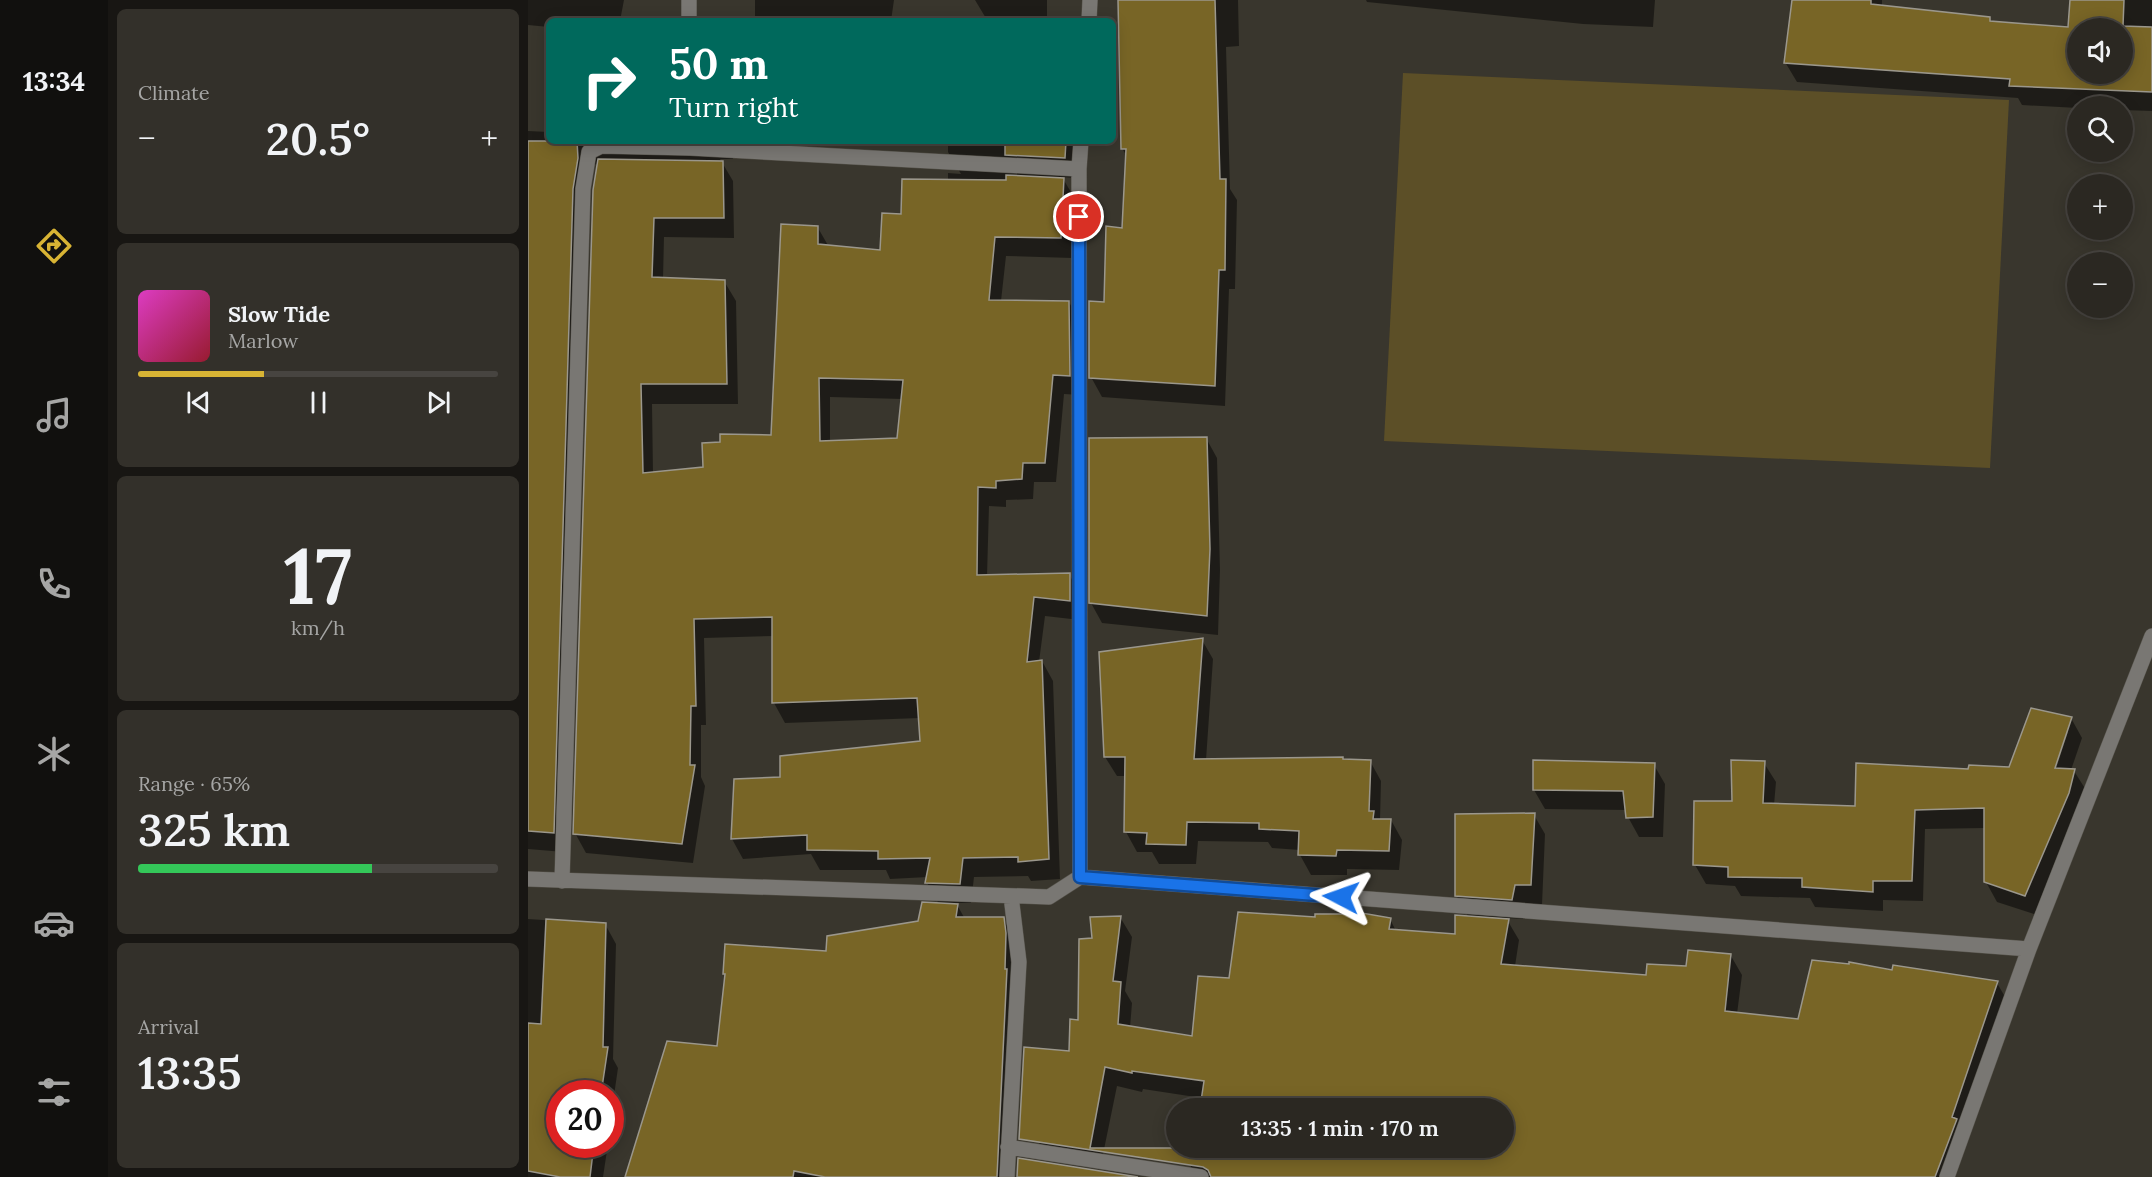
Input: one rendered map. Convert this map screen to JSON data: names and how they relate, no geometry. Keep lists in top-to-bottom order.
{
  "page": {
    "tabs": "13:34",
    "tile": [
      "Climate",
      ["17", "km/h"],
      ["Range · 65%", "325 km"],
      ["Arrival", "13:35"]
    ],
    "map_buttons": ["+", "−"],
    "turn": ["50 m", "Turn right"],
    "heat": ["−", "20.5°", "+"],
    "song": ["Slow Tide", "Marlow"],
    "limit": "20",
    "trip": "13:35 · 1 min · 170 m"
  }
}
